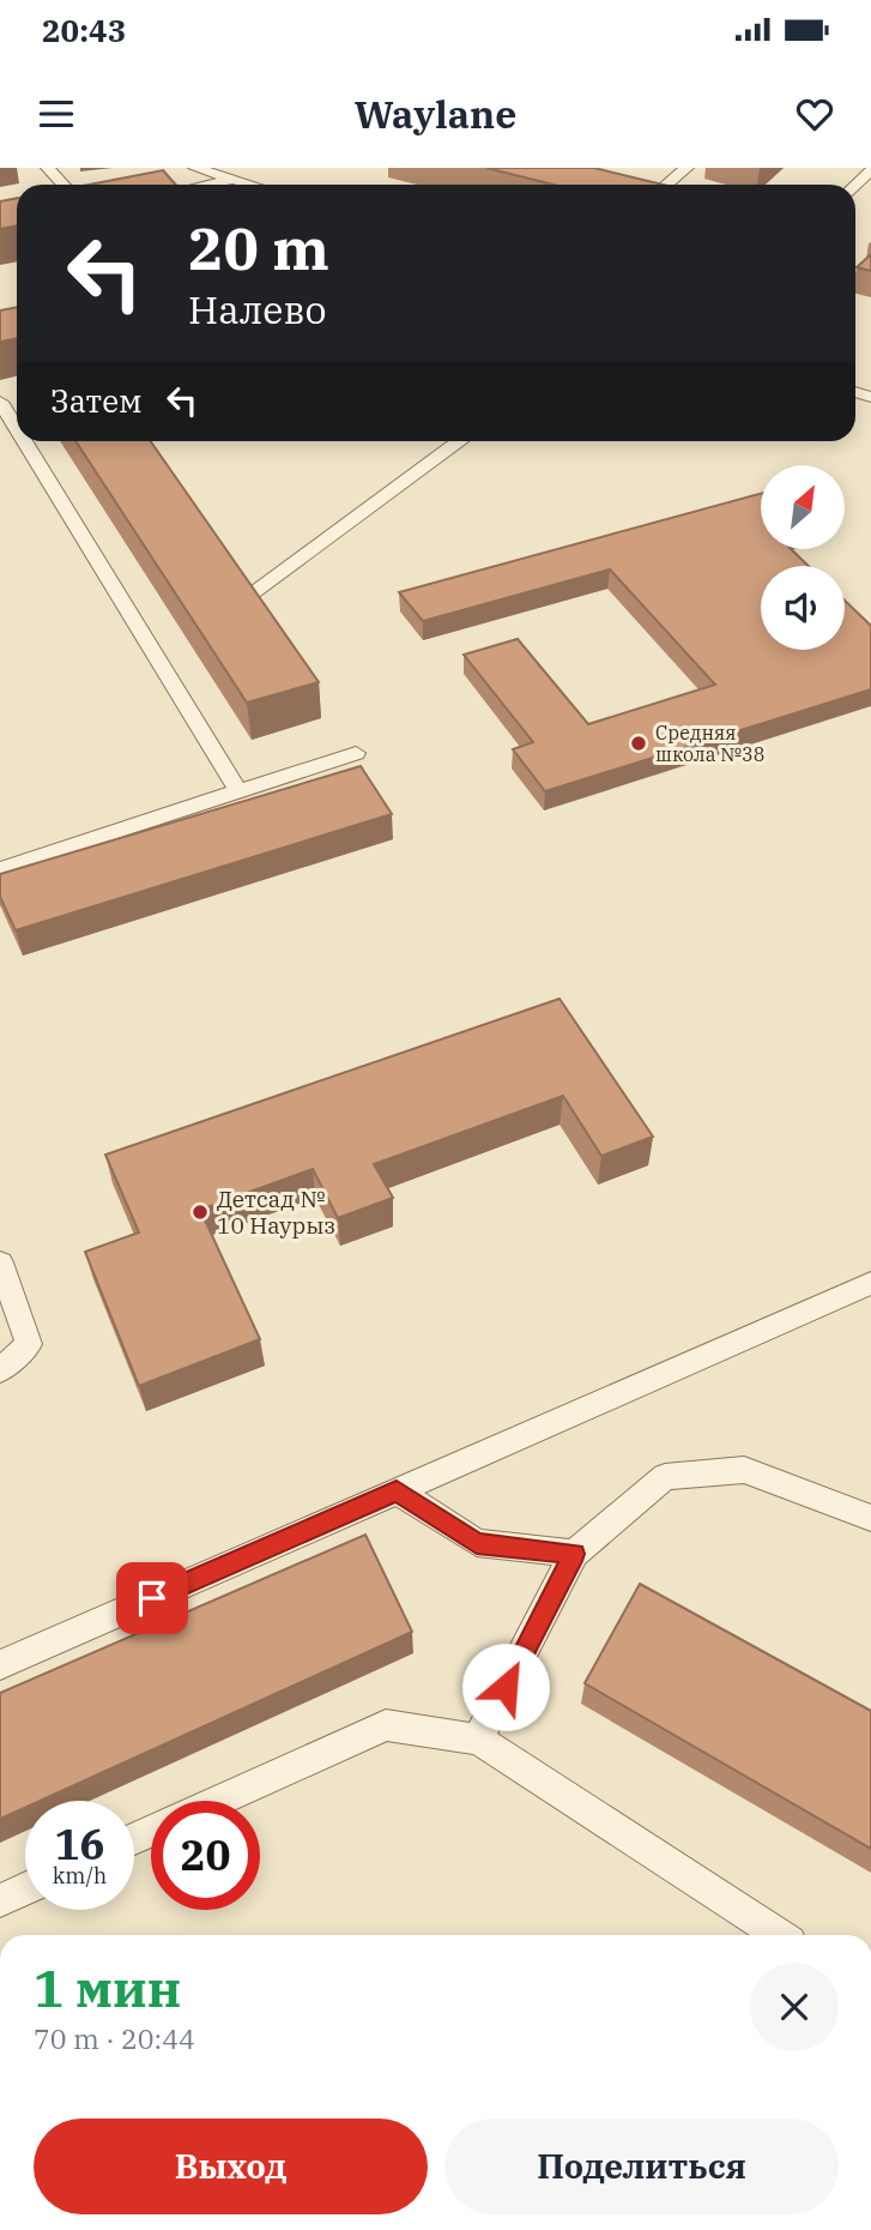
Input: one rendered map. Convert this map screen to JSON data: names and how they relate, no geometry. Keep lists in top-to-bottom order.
{
  "places": ["Средняя школа №38", "Детсад № 10 Наурыз"],
  "north": "top right",
  "page": {
    "status": "20:43",
    "header": "Waylane",
    "turn": ["20 m", "Налево"],
    "then": "Затем",
    "speed": "16 km/h",
    "limit": "20",
    "heading": ["1 мин", "70 m · 20:44"],
    "buttons": ["Выход", "Поделиться"]
  }
}
